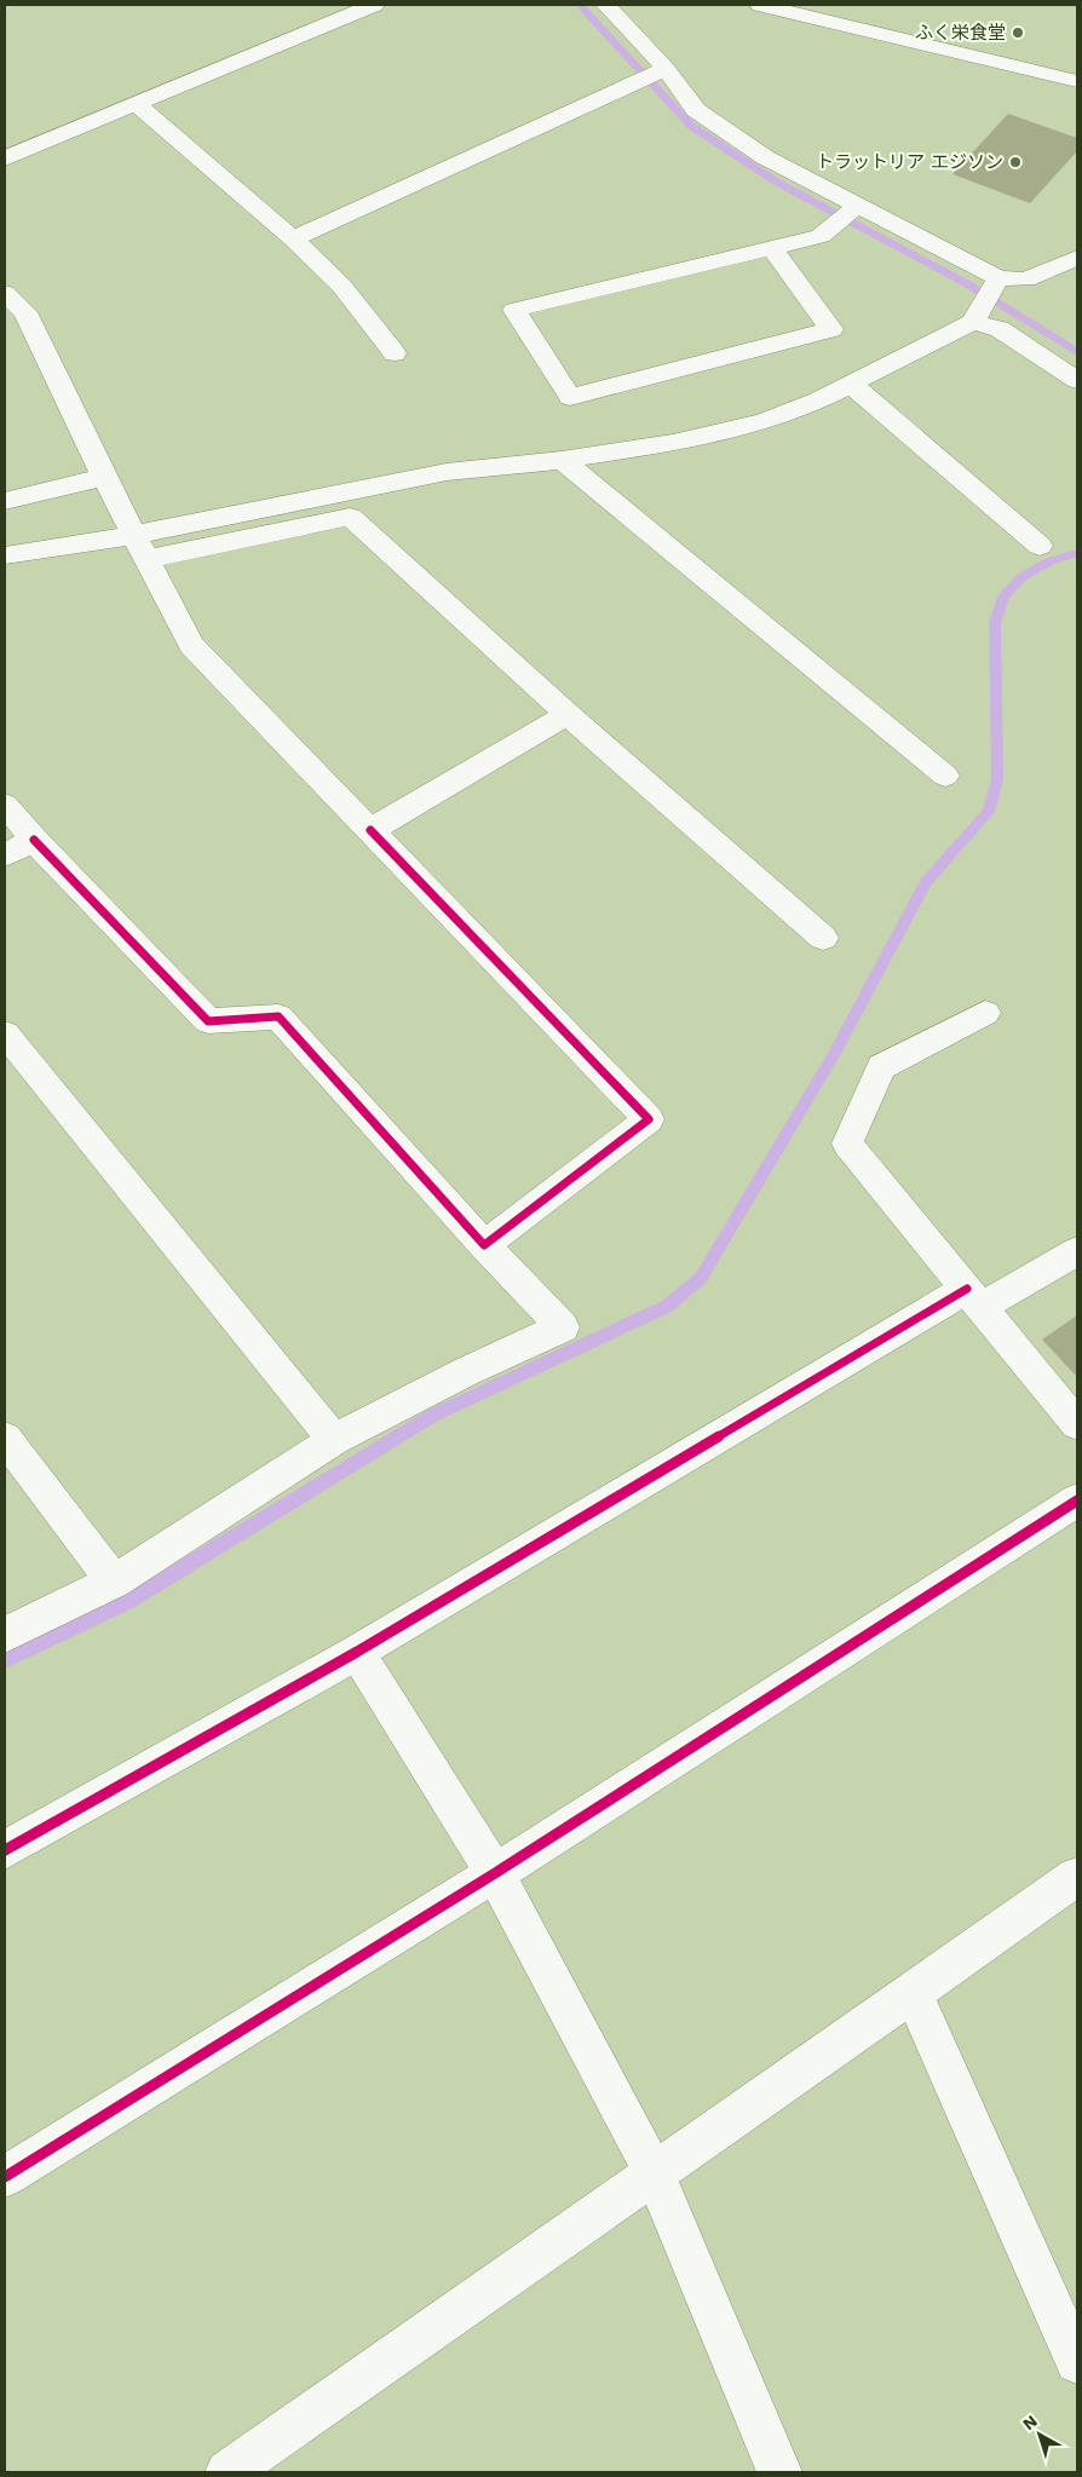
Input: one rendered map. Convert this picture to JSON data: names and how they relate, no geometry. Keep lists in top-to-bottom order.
{
  "places": ["ふく栄食堂", "トラットリア エジソン"],
  "north": "top left"
}
